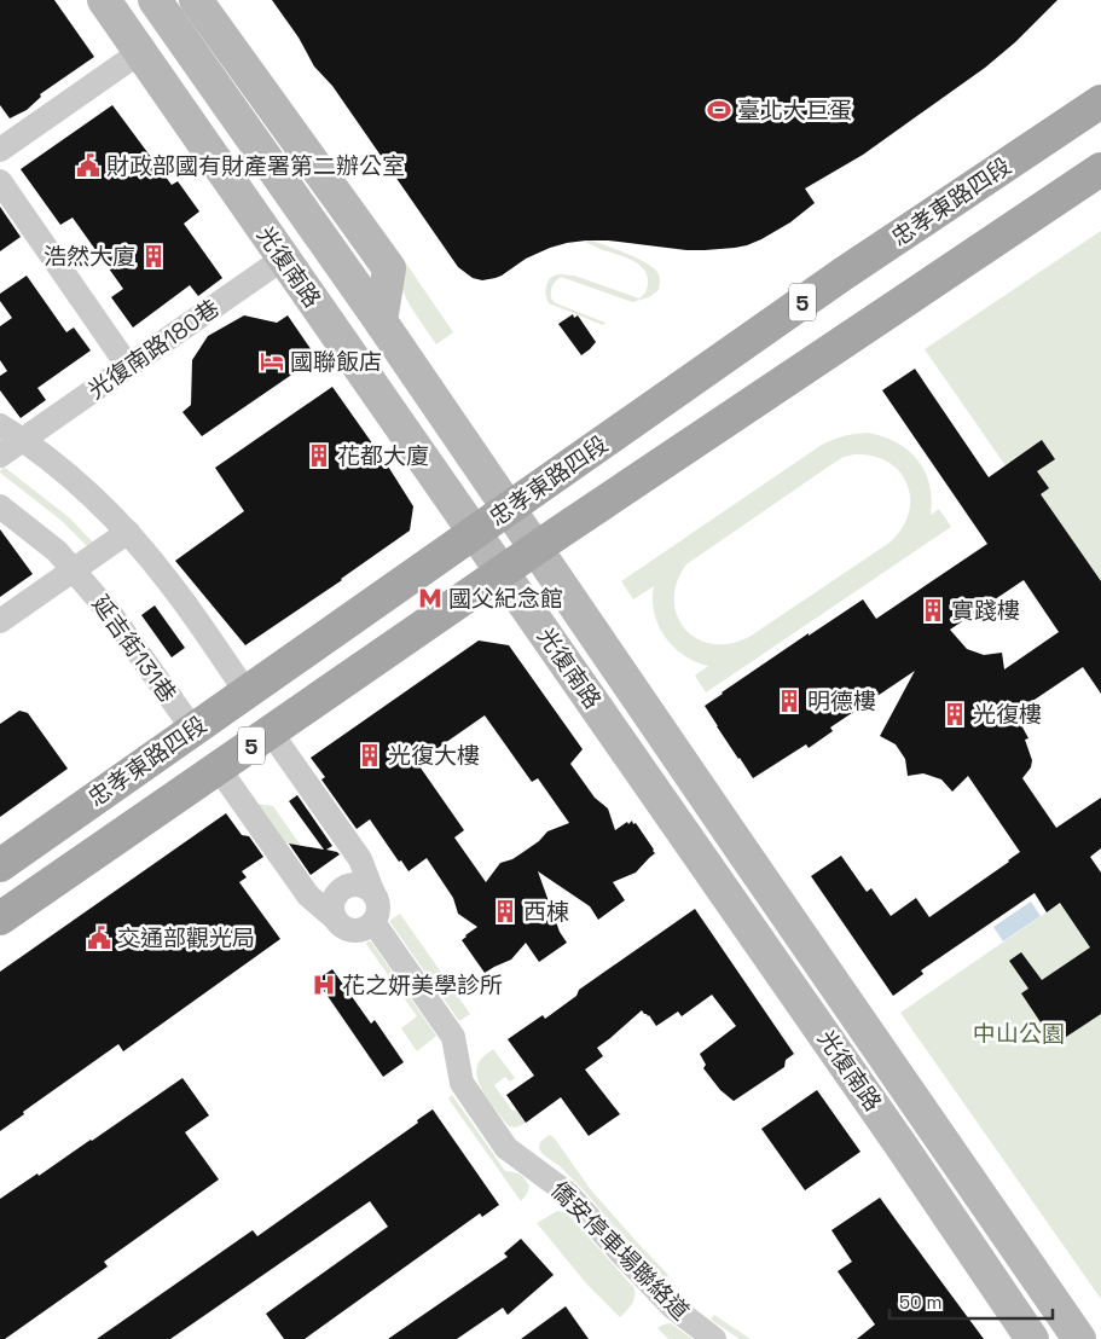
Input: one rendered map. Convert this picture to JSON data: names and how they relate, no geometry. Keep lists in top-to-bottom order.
{
  "streets": {
    "main road": ["忠孝東路四段", "光復南路", "5"],
    "street": ["光復南路180巷", "延吉街131巷", "僑安停車場聯絡道"]
  },
  "crossings": [
    ["忠孝東路四段", "光復南路"],
    ["忠孝東路四段", "延吉街131巷"],
    ["光復南路", "光復南路180巷"]
  ],
  "parks": ["中山公園"],
  "places": {
    "sports": ["臺北大巨蛋"],
    "public building": ["財政部國有財產署第二辦公室", "交通部觀光局"],
    "building": [
      "浩然大廈",
      "花都大廈",
      "實踐樓",
      "明德樓",
      "光復樓",
      "光復大樓",
      "西棟"
    ],
    "hotel": ["國聯飯店"],
    "metro station": ["國父紀念館"],
    "hospital": ["花之妍美學診所"]
  },
  "scale_bar": "50 m"
}
